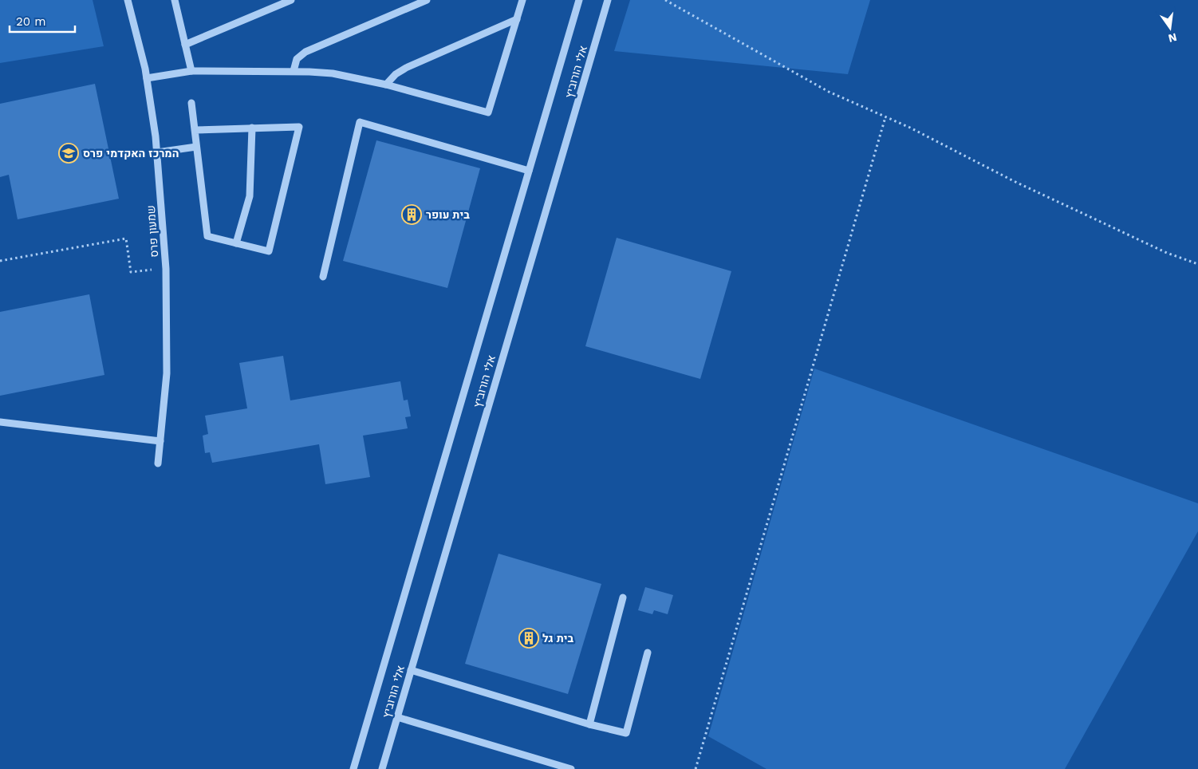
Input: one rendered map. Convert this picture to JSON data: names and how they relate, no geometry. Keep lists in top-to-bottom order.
{
  "streets": {
    "street": ["אלי הורוביץ", "שמעון פרס"]
  },
  "places": {
    "school or university": ["המרכז האקדמי פרס"],
    "building": ["בית עופר", "בית גל"]
  },
  "scale_bar": "20 m",
  "north": "bottom"
}
